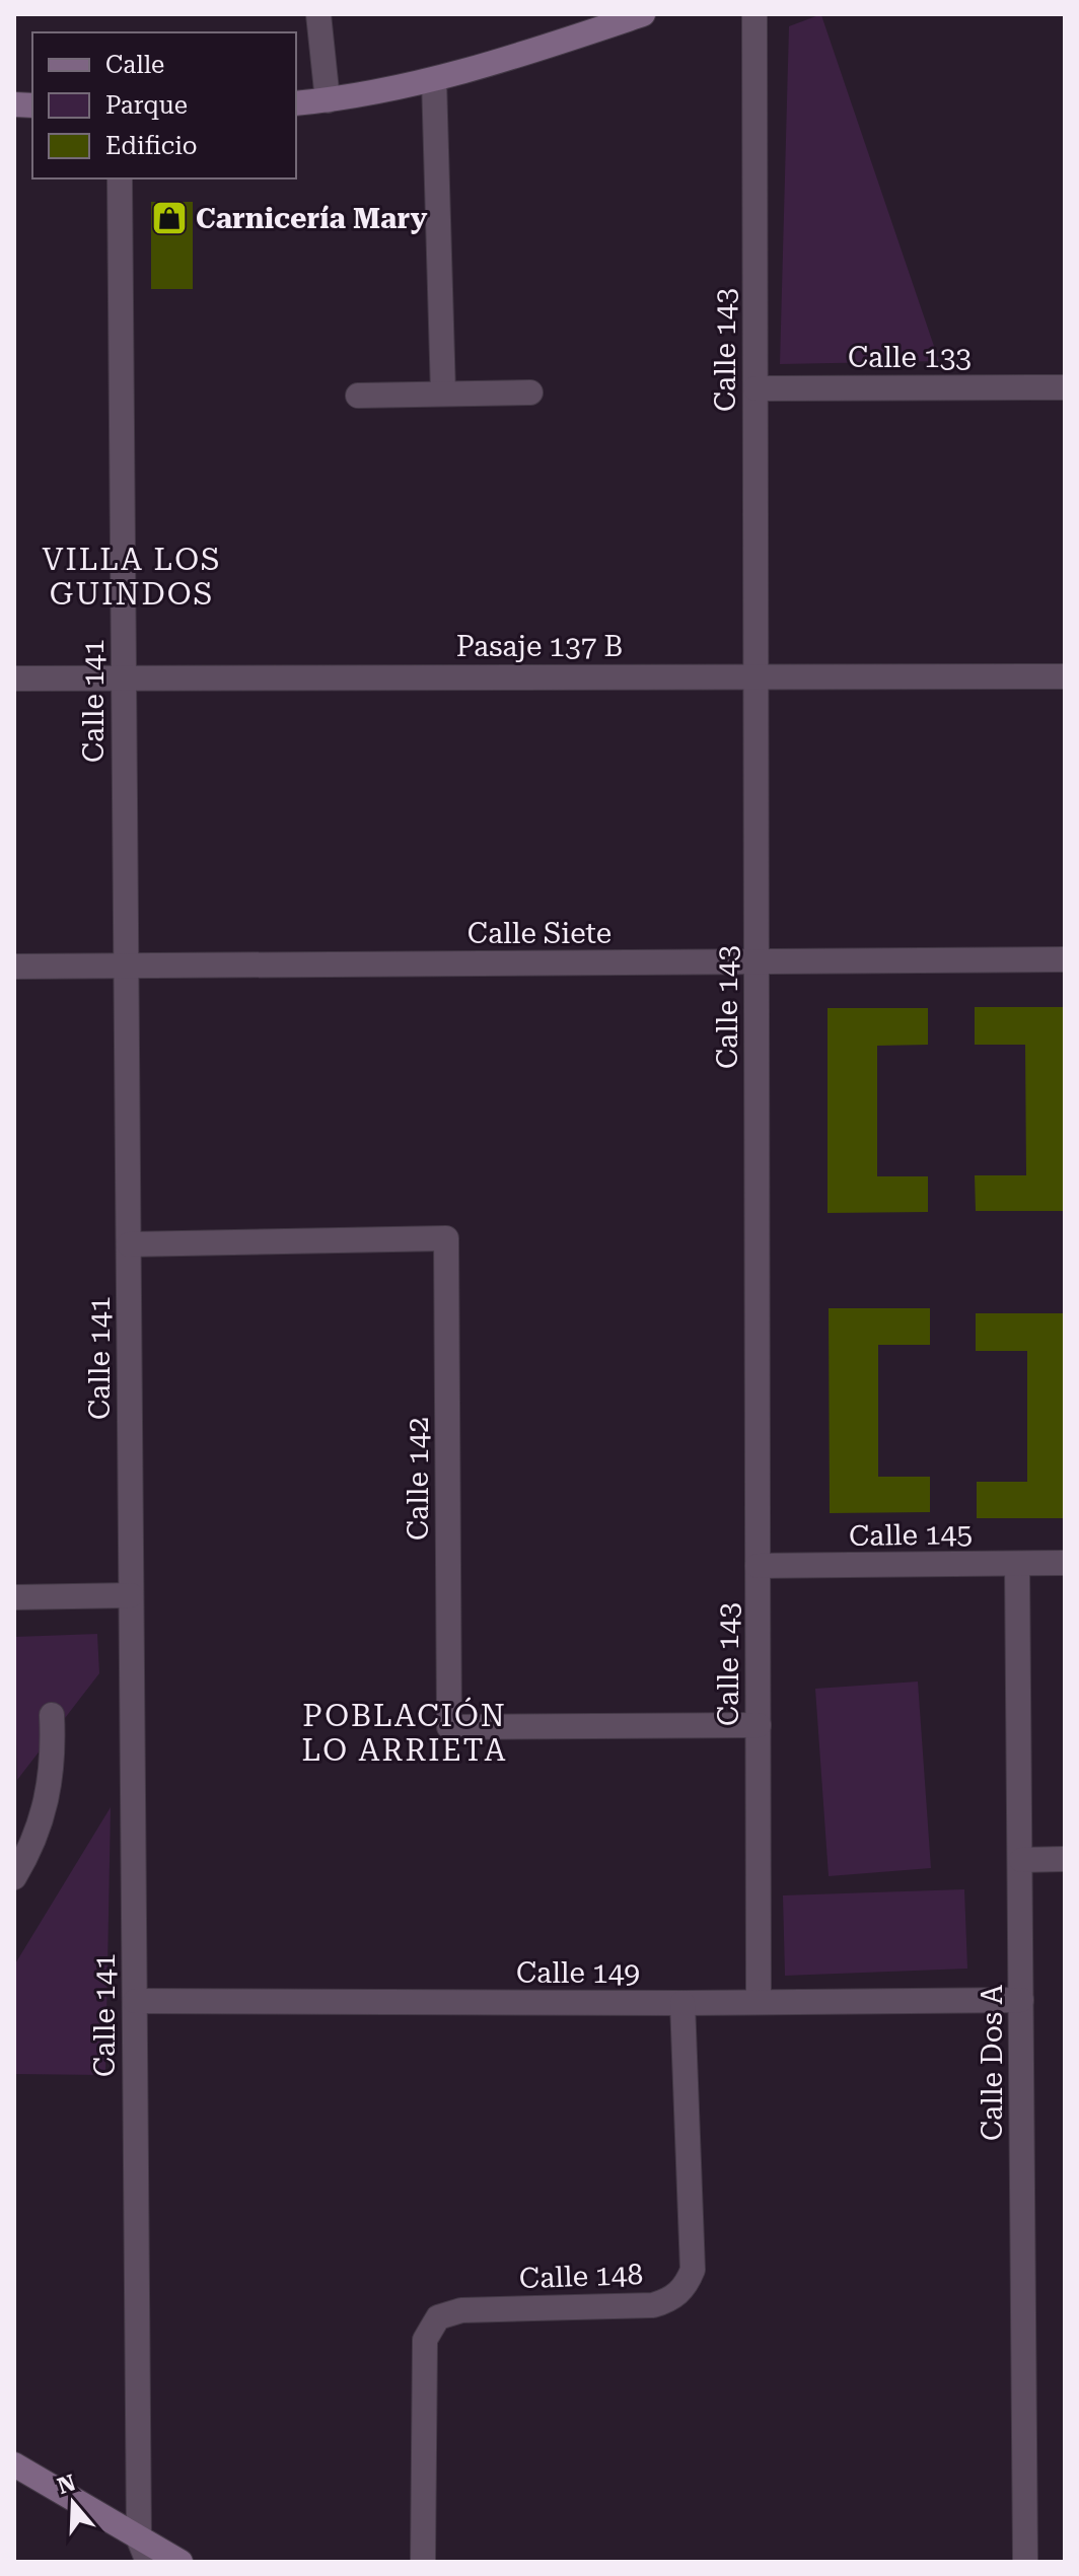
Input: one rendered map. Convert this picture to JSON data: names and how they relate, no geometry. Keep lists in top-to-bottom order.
{
  "streets": {
    "street": [
      "Calle 143",
      "Calle 133",
      "Pasaje 137 B",
      "Calle 141",
      "Calle Siete",
      "Calle 142",
      "Calle 145",
      "Calle 149",
      "Calle Dos A",
      "Calle 148"
    ]
  },
  "crossings": [
    ["Calle 143", "Calle 133"],
    ["Calle 143", "Pasaje 137 B"],
    ["Calle 143", "Calle Siete"],
    ["Calle 143", "Calle 142"],
    ["Calle 143", "Calle 145"],
    ["Calle 143", "Calle 149"],
    ["Pasaje 137 B", "Calle 141"],
    ["Calle 141", "Calle Siete"],
    ["Calle 141", "Calle 142"],
    ["Calle 141", "Calle 149"],
    ["Calle 145", "Calle Dos A"],
    ["Calle 149", "Calle Dos A"],
    ["Calle 149", "Calle 148"]
  ],
  "districts": ["VILLA LOS GUINDOS", "POBLACIÓN LO ARRIETA"],
  "places": {
    "shop": ["Carnicería Mary"]
  },
  "legend": ["Calle", "Parque", "Edificio"],
  "north": "top"
}
